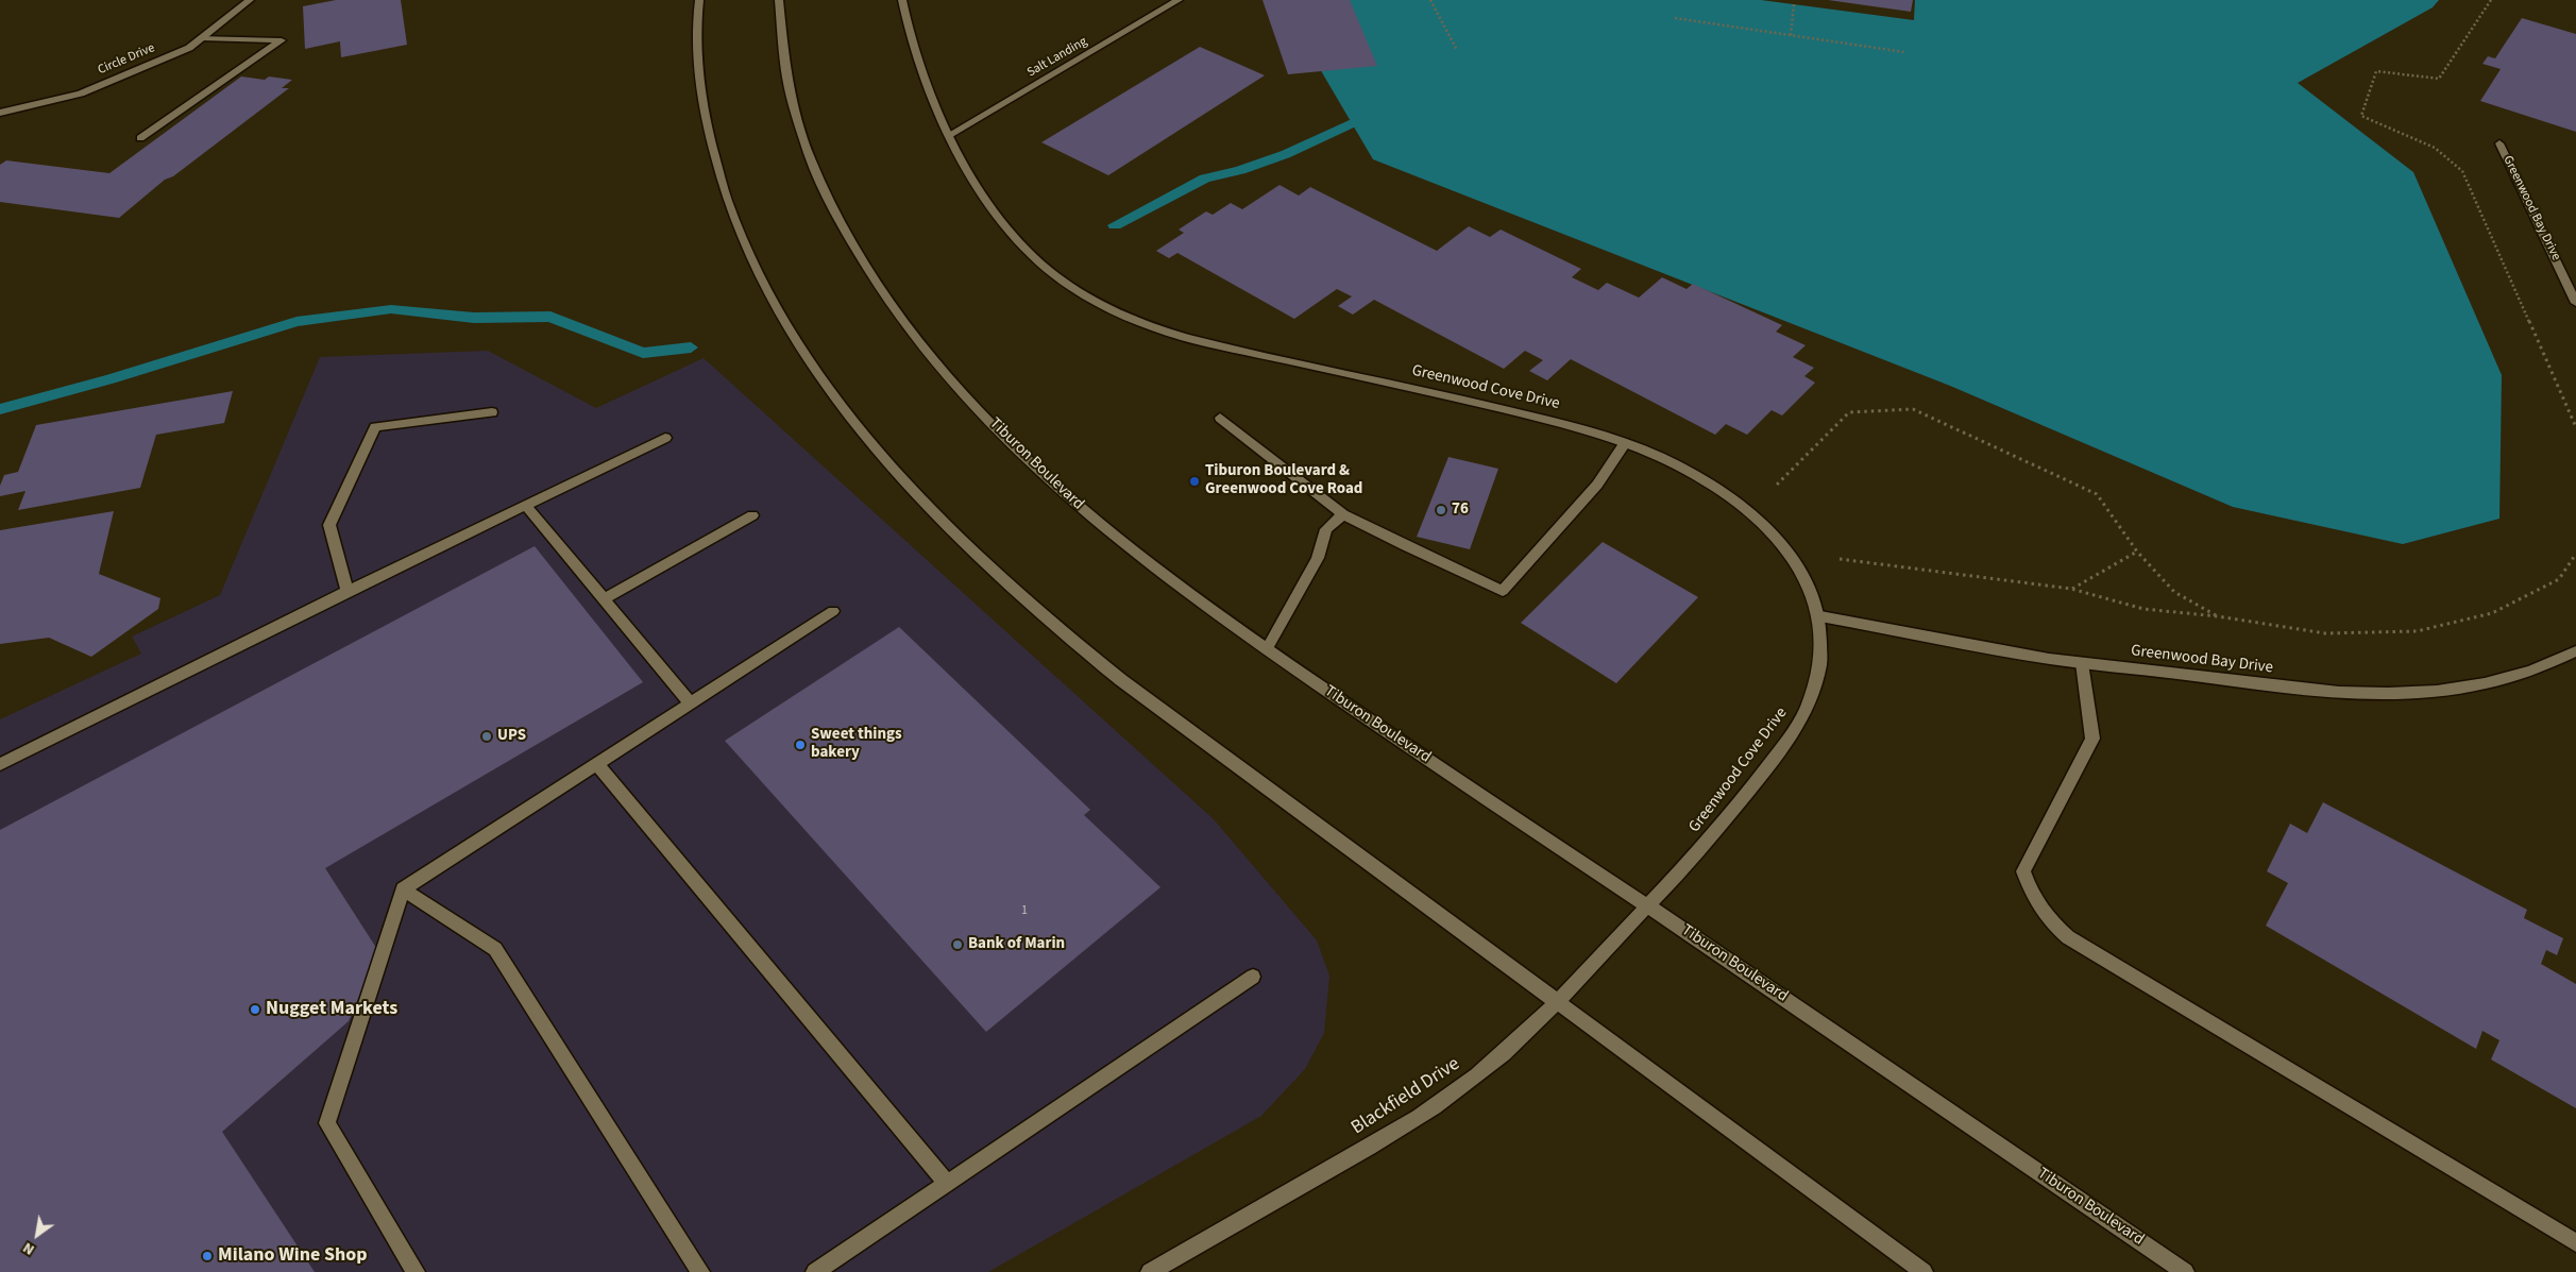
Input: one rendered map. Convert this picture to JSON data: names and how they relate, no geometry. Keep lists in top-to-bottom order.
{
  "streets": {
    "street": [
      "Salt Landing",
      "Circle Drive",
      "Greenwood Bay Drive",
      "Greenwood Cove Drive",
      "Tiburon Boulevard",
      "Blackfield Drive"
    ]
  },
  "crossings": [
    ["Salt Landing", "Greenwood Cove Drive"],
    ["Greenwood Bay Drive", "Greenwood Cove Drive"],
    ["Greenwood Cove Drive", "Tiburon Boulevard"],
    ["Greenwood Cove Drive", "Blackfield Drive"],
    ["Tiburon Boulevard", "Blackfield Drive"]
  ],
  "places": [
    "Tiburon Boulevard & Greenwood Cove Road",
    "76",
    "UPS",
    "Sweet things bakery",
    "Bank of Marin",
    "Nugget Markets",
    "Milano Wine Shop"
  ],
  "house_numbers": ["1"],
  "north": "bottom left"
}
